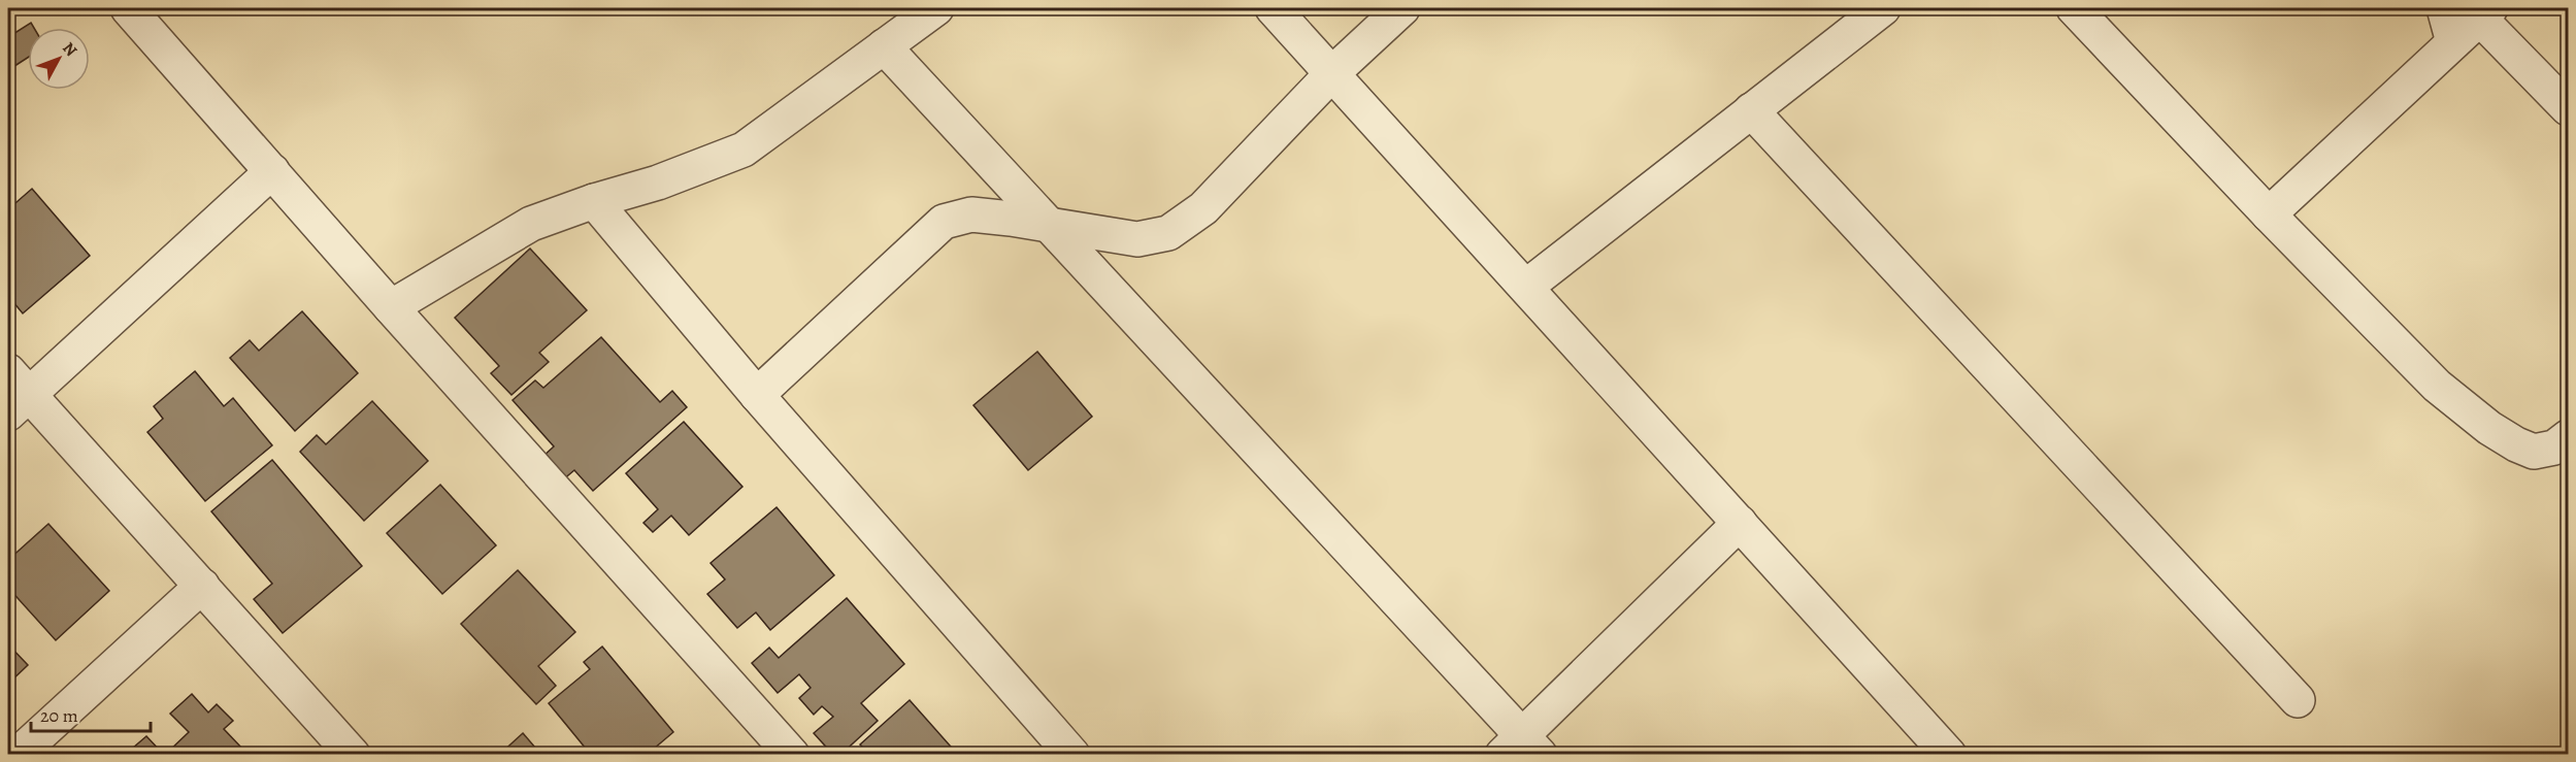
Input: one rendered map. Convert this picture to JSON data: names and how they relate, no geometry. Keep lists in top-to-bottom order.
{
  "scale_bar": "20 m",
  "north": "top right"
}
